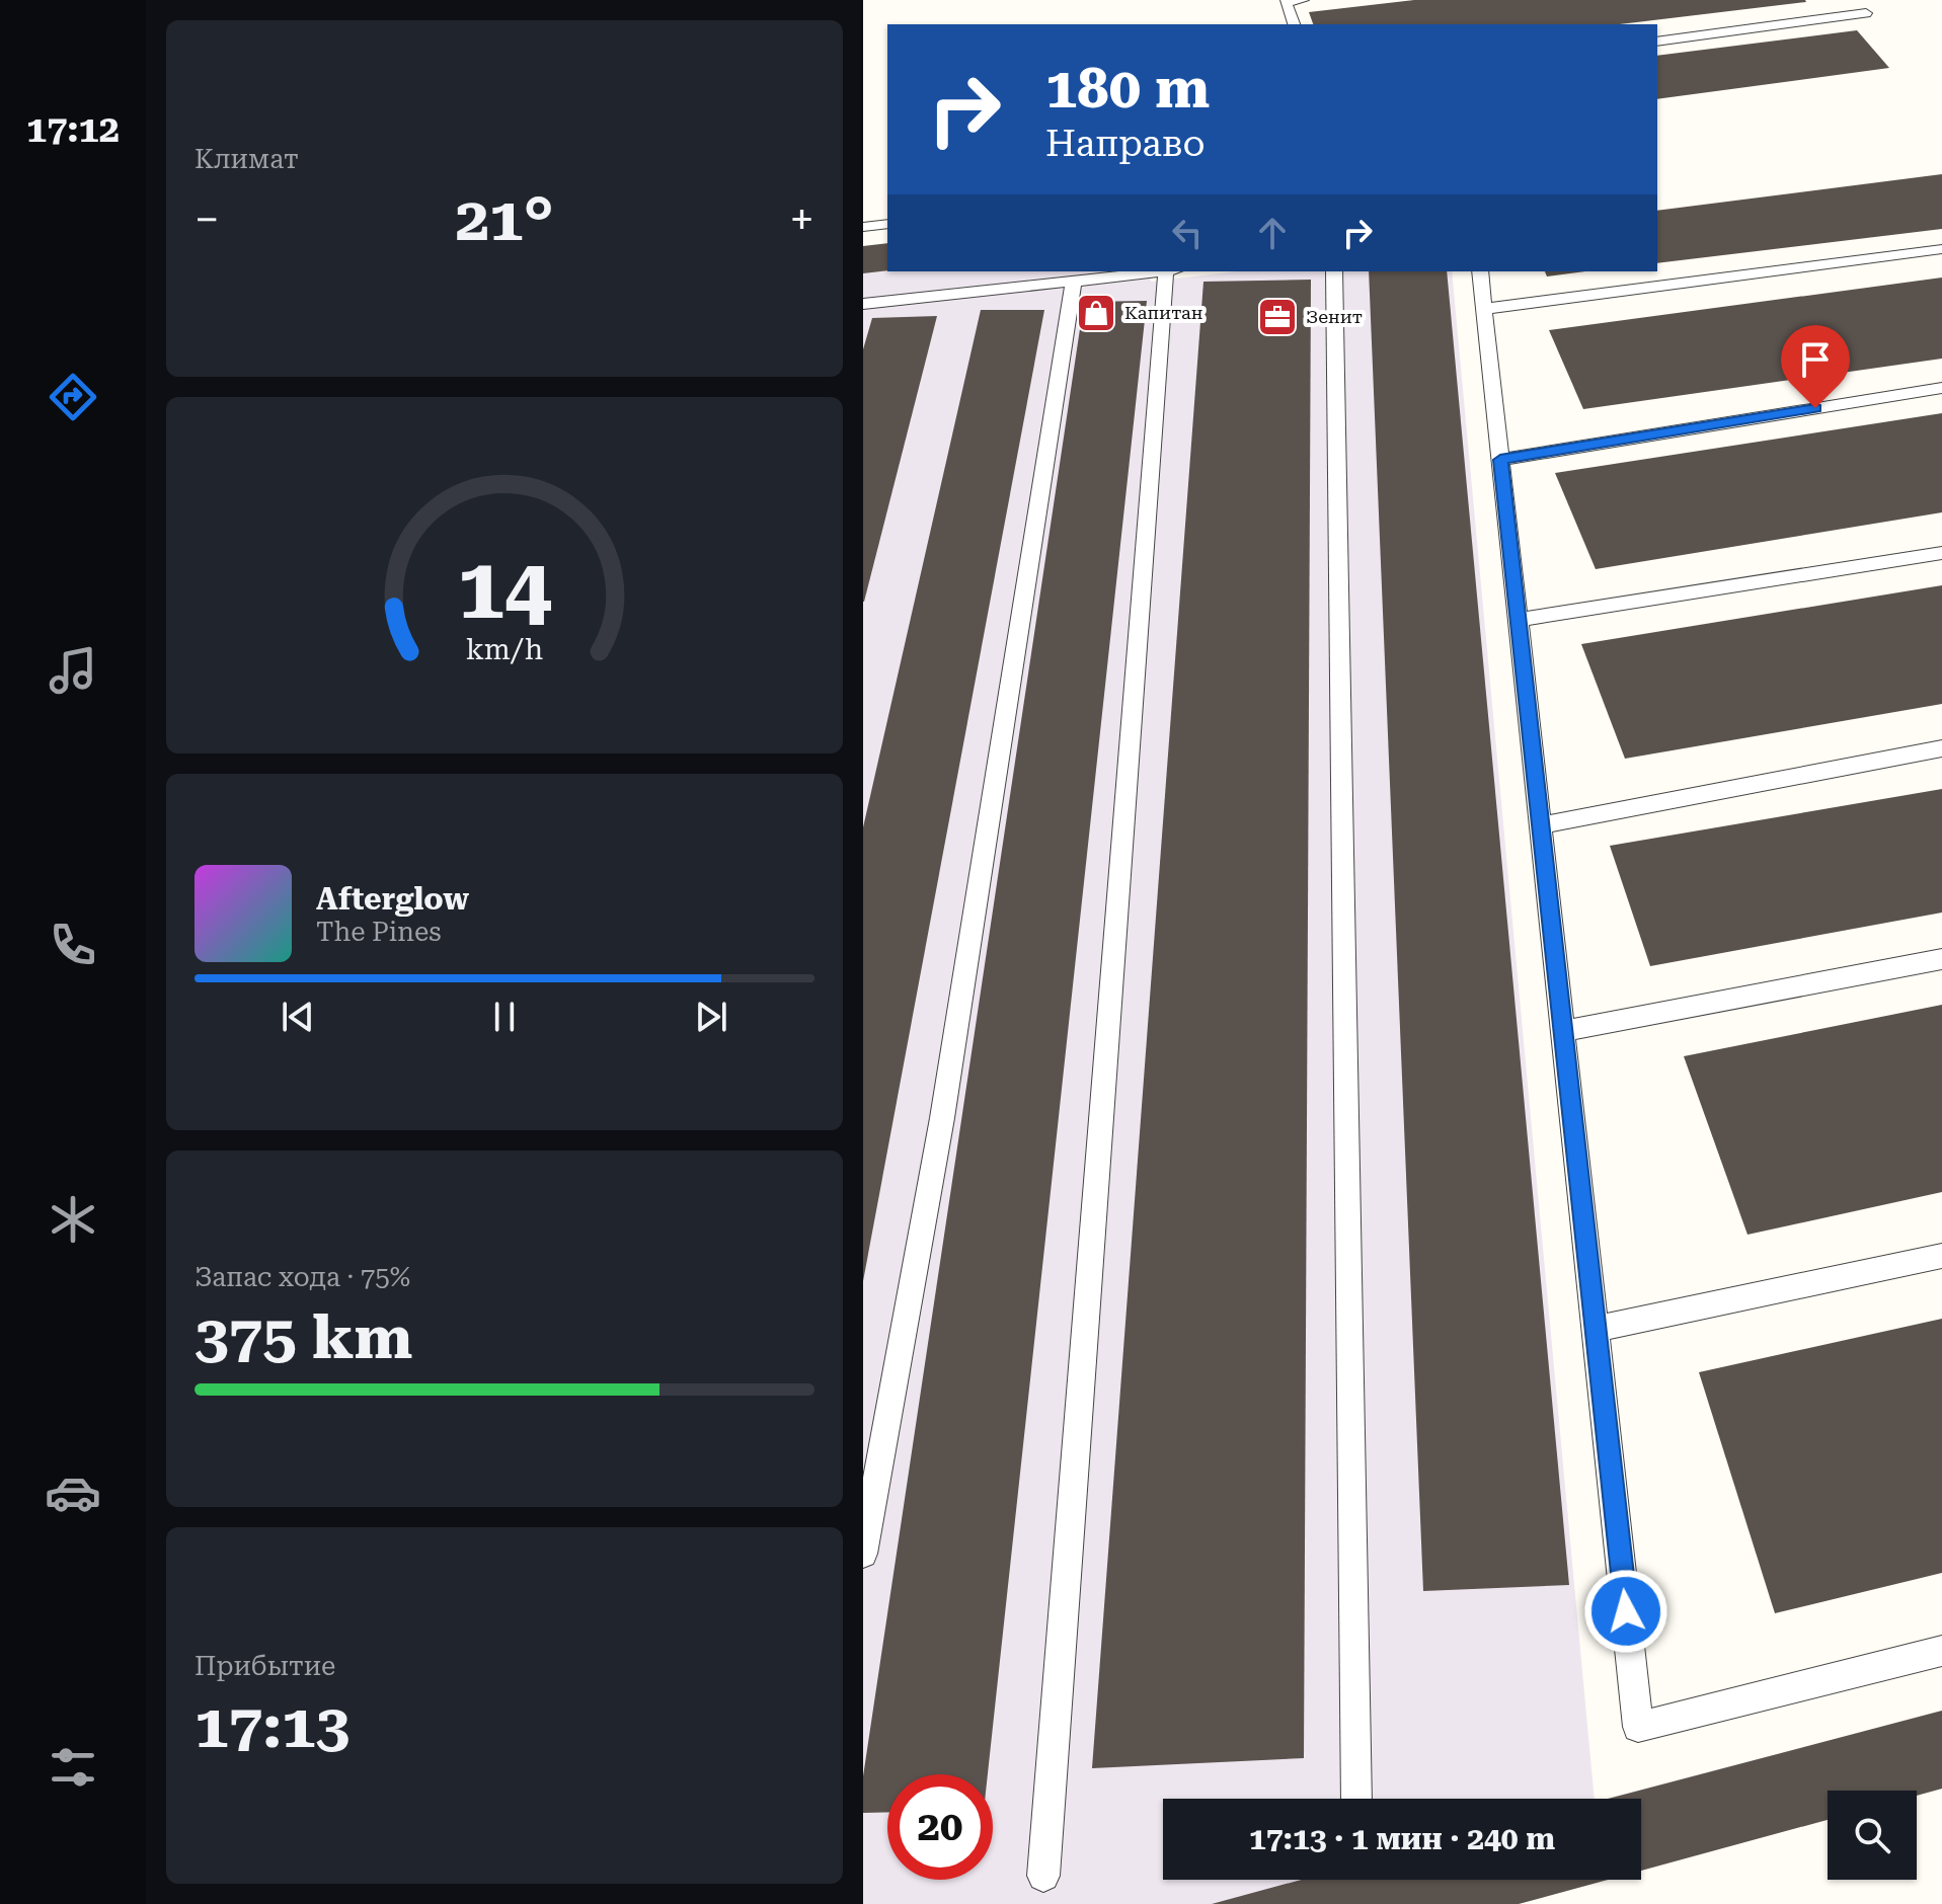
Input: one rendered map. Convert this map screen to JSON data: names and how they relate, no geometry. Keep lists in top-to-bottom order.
{
  "places": {
    "shop": ["Капитан"],
    "office": ["Зенит"]
  },
  "page": {
    "tabs": "17:12",
    "tile": [
      "Климат",
      ["Запас хода · 75%", "375 km"],
      ["Прибытие", "17:13"]
    ],
    "turn": ["180 m", "Направо"],
    "heat": ["−", "21°", "+"],
    "song": ["Afterglow", "The Pines"],
    "limit": "20",
    "trip": "17:13 · 1 мин · 240 m",
    "gauge": ["14", "km/h"]
  }
}
